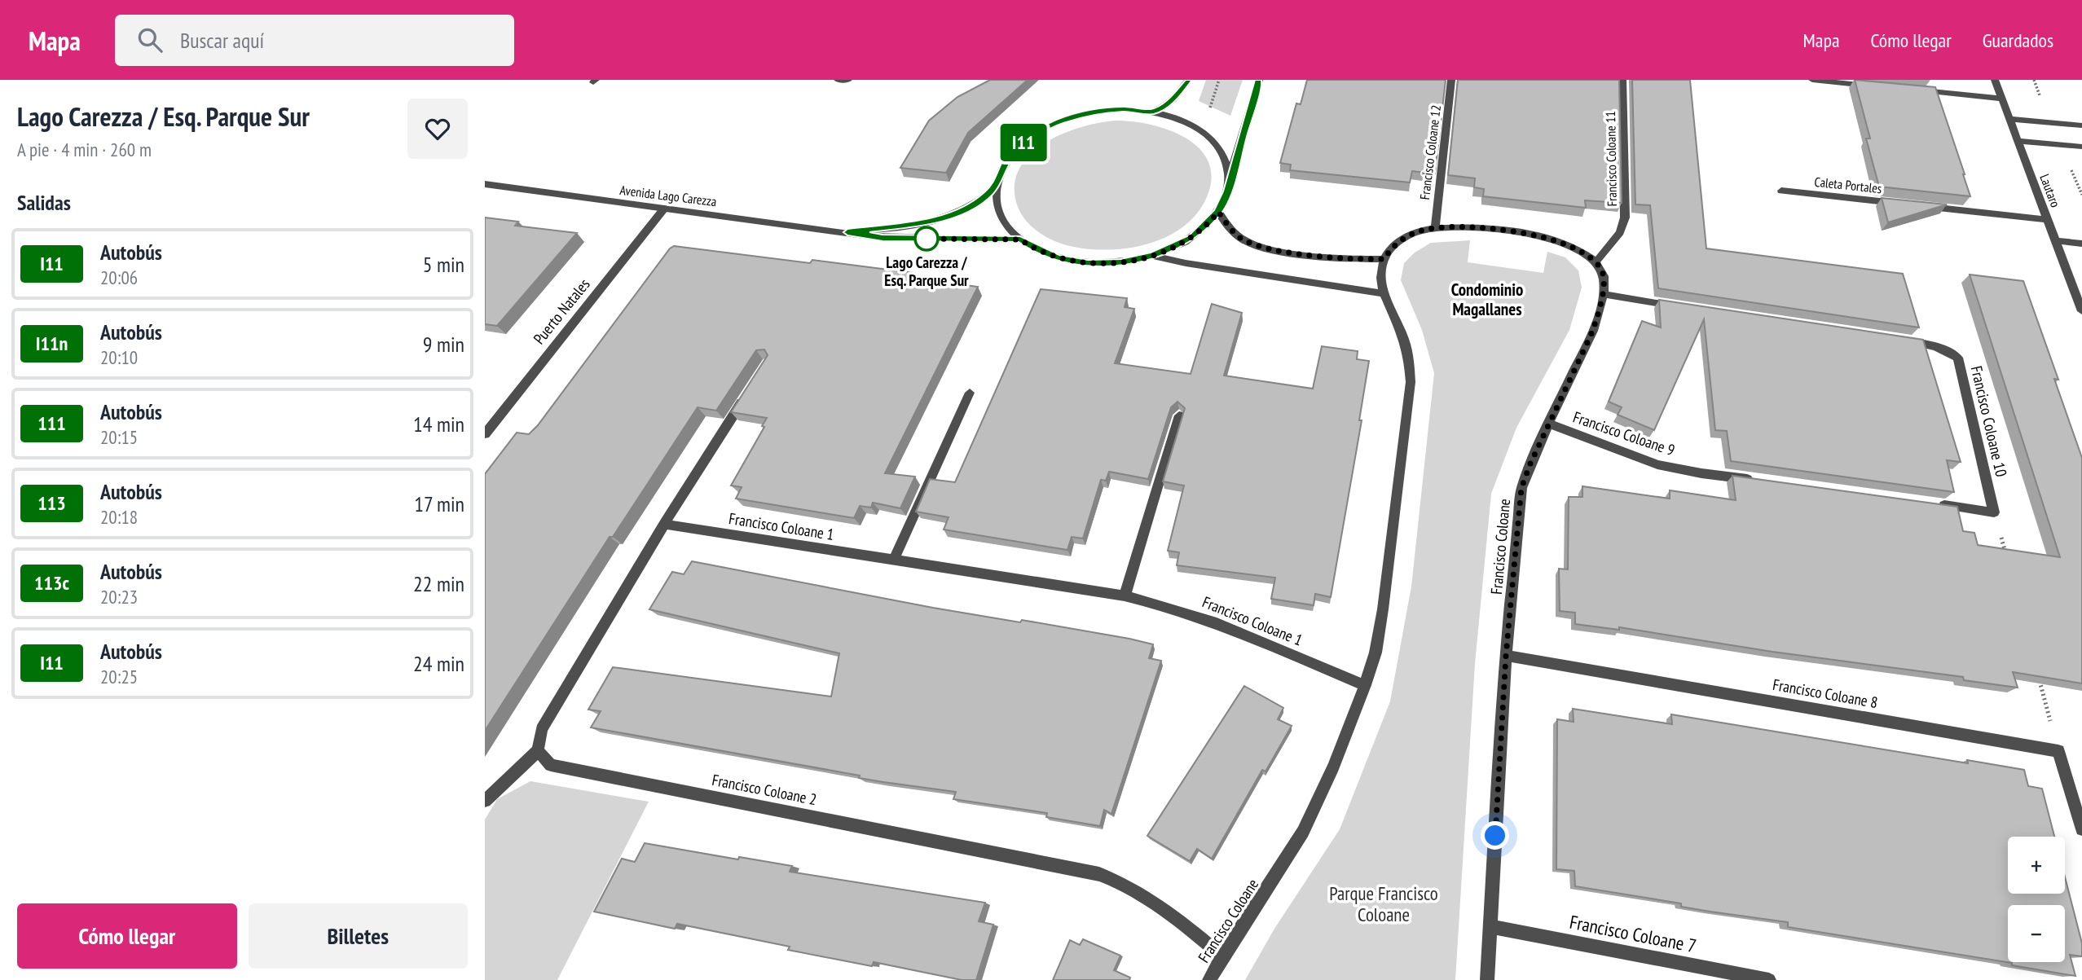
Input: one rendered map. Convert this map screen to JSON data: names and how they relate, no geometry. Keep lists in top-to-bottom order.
{
  "streets": {
    "street": [
      "Francisco Coloane 12",
      "Francisco Coloane 11",
      "Caleta Portales",
      "Lautaro",
      "Avenida Lago Carezza",
      "Puerto Natales",
      "Francisco Coloane 10",
      "Francisco Coloane 9",
      "Francisco Coloane 1",
      "Francisco Coloane",
      "Francisco Coloane 8",
      "Francisco Coloane 2",
      "Francisco Coloane 7"
    ]
  },
  "crossings": [
    ["Francisco Coloane 11", "Francisco Coloane"],
    ["Avenida Lago Carezza", "Puerto Natales"],
    ["Francisco Coloane 9", "Francisco Coloane"],
    ["Francisco Coloane 1", "Francisco Coloane"],
    ["Francisco Coloane", "Francisco Coloane 8"],
    ["Francisco Coloane", "Francisco Coloane 2"],
    ["Francisco Coloane", "Francisco Coloane 7"]
  ],
  "districts": ["Condominio Magallanes"],
  "parks": ["Parque Francisco Coloane"],
  "places": ["Lago Carezza / Esq. Parque Sur"],
  "lines": ["bus line I11"],
  "page": {
    "header": "Mapa",
    "search": "Buscar aquí",
    "nav": ["Mapa", "Cómo llegar", "Guardados"],
    "heading": [
      ["Lago Carezza / Esq. Parque Sur", "A pie · 4 min · 260 m"],
      "Salidas"
    ],
    "on_map": "I11",
    "list": [
      {
        "mark": "I11",
        "name": "Autobús",
        "note": "20:06",
        "value": "5 min"
      },
      {
        "mark": "I11n",
        "name": "Autobús",
        "note": "20:10",
        "value": "9 min"
      },
      {
        "mark": "111",
        "name": "Autobús",
        "note": "20:15",
        "value": "14 min"
      },
      {
        "mark": "113",
        "name": "Autobús",
        "note": "20:18",
        "value": "17 min"
      },
      {
        "mark": "113c",
        "name": "Autobús",
        "note": "20:23",
        "value": "22 min"
      },
      {
        "mark": "I11",
        "name": "Autobús",
        "note": "20:25",
        "value": "24 min"
      }
    ],
    "map_buttons": ["+", "−"],
    "buttons": ["Cómo llegar", "Billetes"]
  }
}
